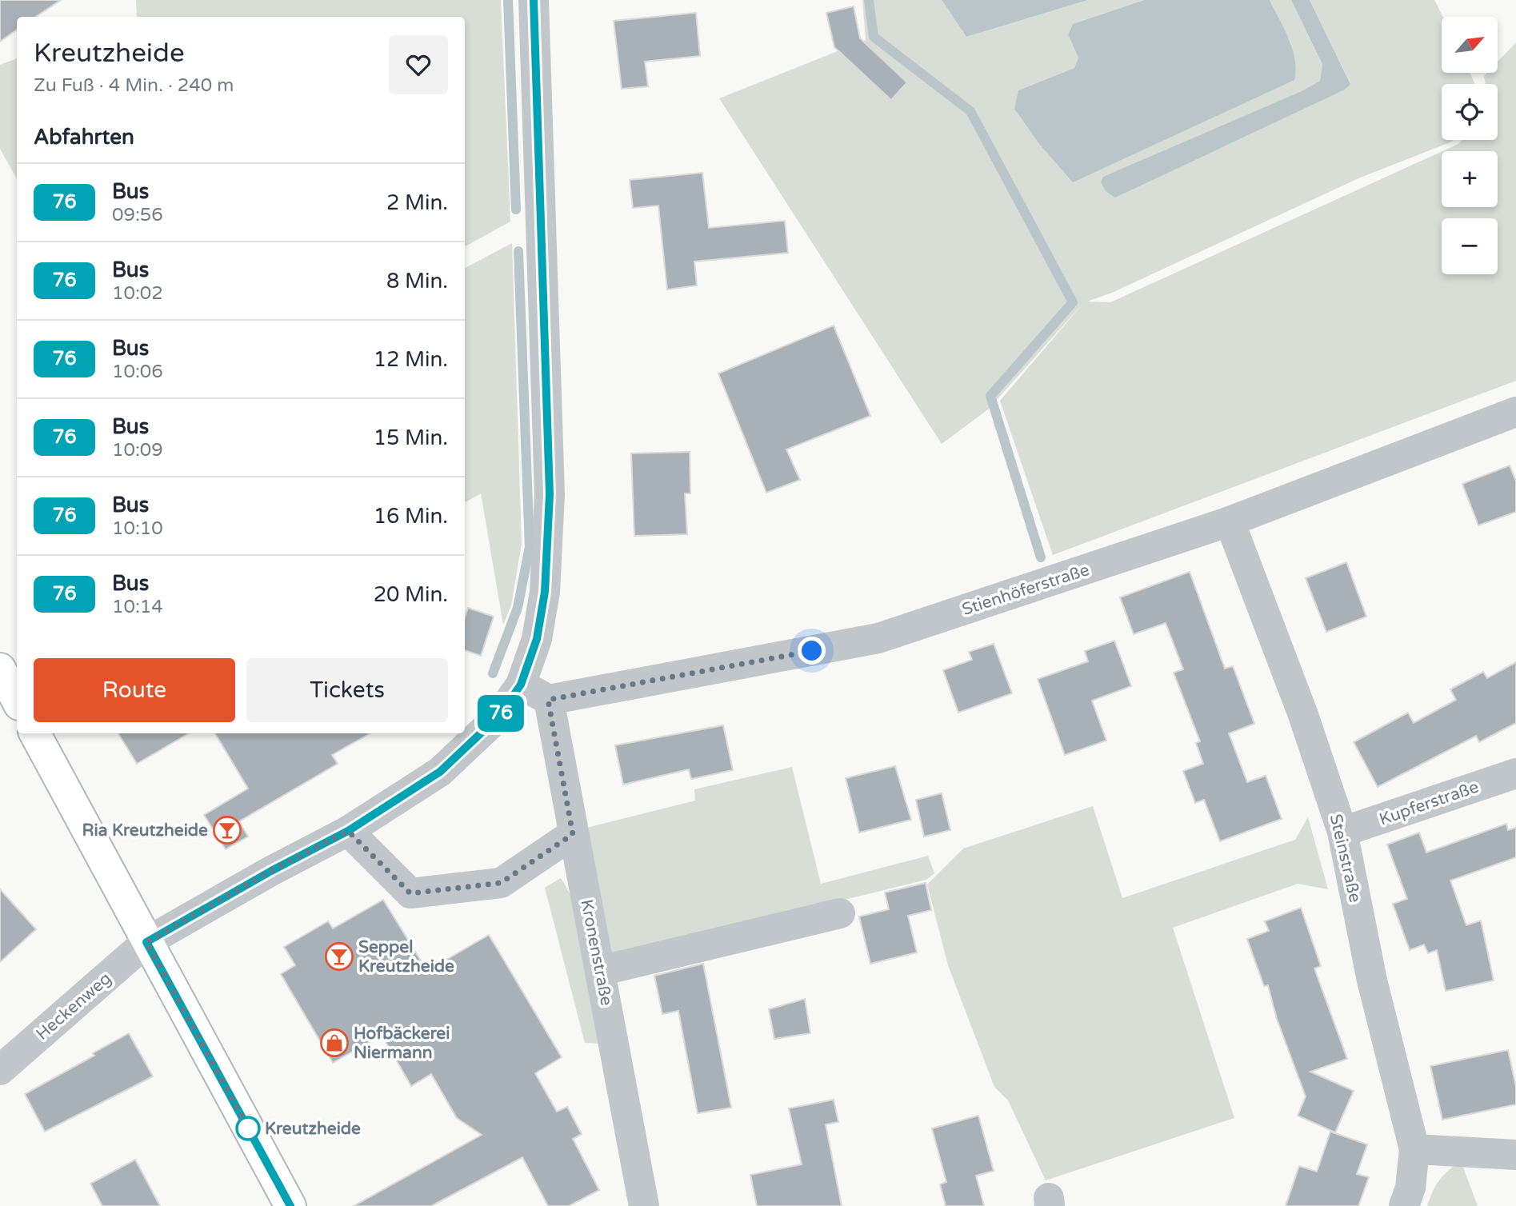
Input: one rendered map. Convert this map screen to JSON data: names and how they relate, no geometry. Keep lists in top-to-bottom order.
{
  "streets": {
    "street": [
      "Stienhöferstraße",
      "Kupferstraße",
      "Steinstraße",
      "Kronenstraße",
      "Heckenweg"
    ]
  },
  "crossings": [
    ["Stienhöferstraße", "Steinstraße"],
    ["Stienhöferstraße", "Kronenstraße"],
    ["Kupferstraße", "Steinstraße"]
  ],
  "places": {
    "bar": ["Ria Kreutzheide", "Seppel Kreutzheide"],
    "shop": ["Hofbäckerei Niermann"],
    "other": ["Kreutzheide"]
  },
  "lines": ["bus line 76"],
  "north": "top right",
  "page": {
    "on_map": "76",
    "map_buttons": ["+", "−"],
    "heading": [
      ["Kreutzheide", "Zu Fuß · 4 Min. · 240 m"],
      "Abfahrten"
    ],
    "list": [
      {
        "mark": "76",
        "name": "Bus",
        "note": "09:56",
        "value": "2 Min."
      },
      {
        "mark": "76",
        "name": "Bus",
        "note": "10:02",
        "value": "8 Min."
      },
      {
        "mark": "76",
        "name": "Bus",
        "note": "10:06",
        "value": "12 Min."
      },
      {
        "mark": "76",
        "name": "Bus",
        "note": "10:09",
        "value": "15 Min."
      },
      {
        "mark": "76",
        "name": "Bus",
        "note": "10:10",
        "value": "16 Min."
      },
      {
        "mark": "76",
        "name": "Bus",
        "note": "10:14",
        "value": "20 Min."
      }
    ],
    "buttons": ["Route", "Tickets"]
  }
}
